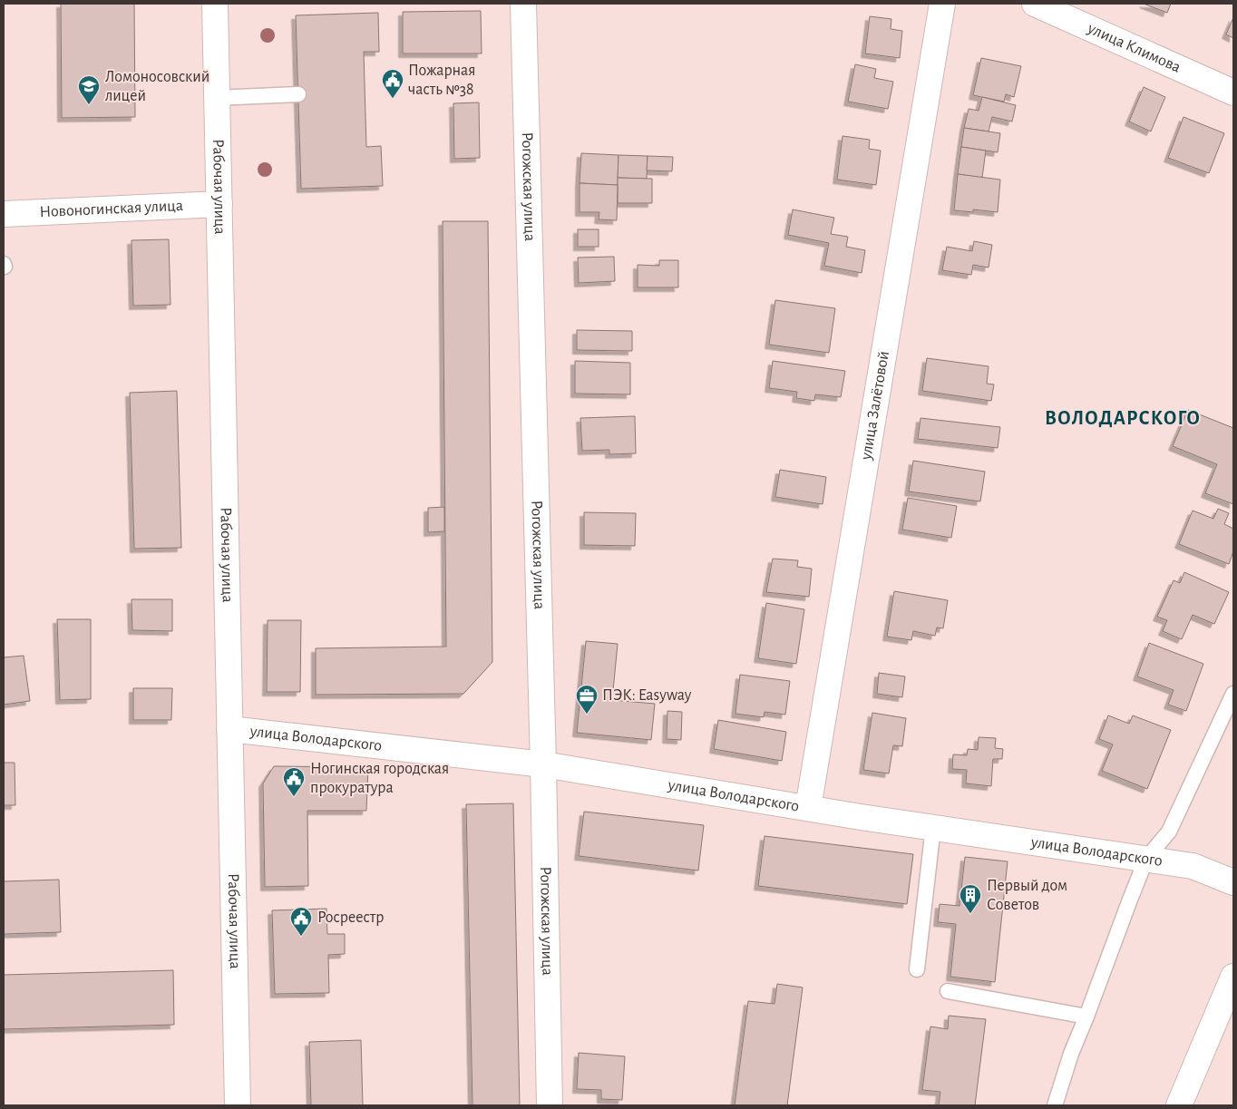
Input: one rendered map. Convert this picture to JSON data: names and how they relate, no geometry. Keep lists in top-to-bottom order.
{
  "streets": {
    "street": [
      "улица Климова",
      "Рабочая улица",
      "Рогожская улица",
      "Новоногинская улица",
      "улица Залётовой",
      "улица Володарского"
    ]
  },
  "crossings": [
    ["Рабочая улица", "Новоногинская улица"],
    ["Рабочая улица", "улица Володарского"],
    ["Рогожская улица", "улица Володарского"],
    ["улица Залётовой", "улица Володарского"]
  ],
  "districts": ["ВОЛОДАРСКОГО"],
  "places": {
    "public building": ["Пожарная часть №38", "Ногинская городская прокуратура", "Росреестр"],
    "school or university": ["Ломоносовский лицей"],
    "office": ["ПЭК: Easyway"],
    "building": ["Первый дом Советов"]
  }
}
